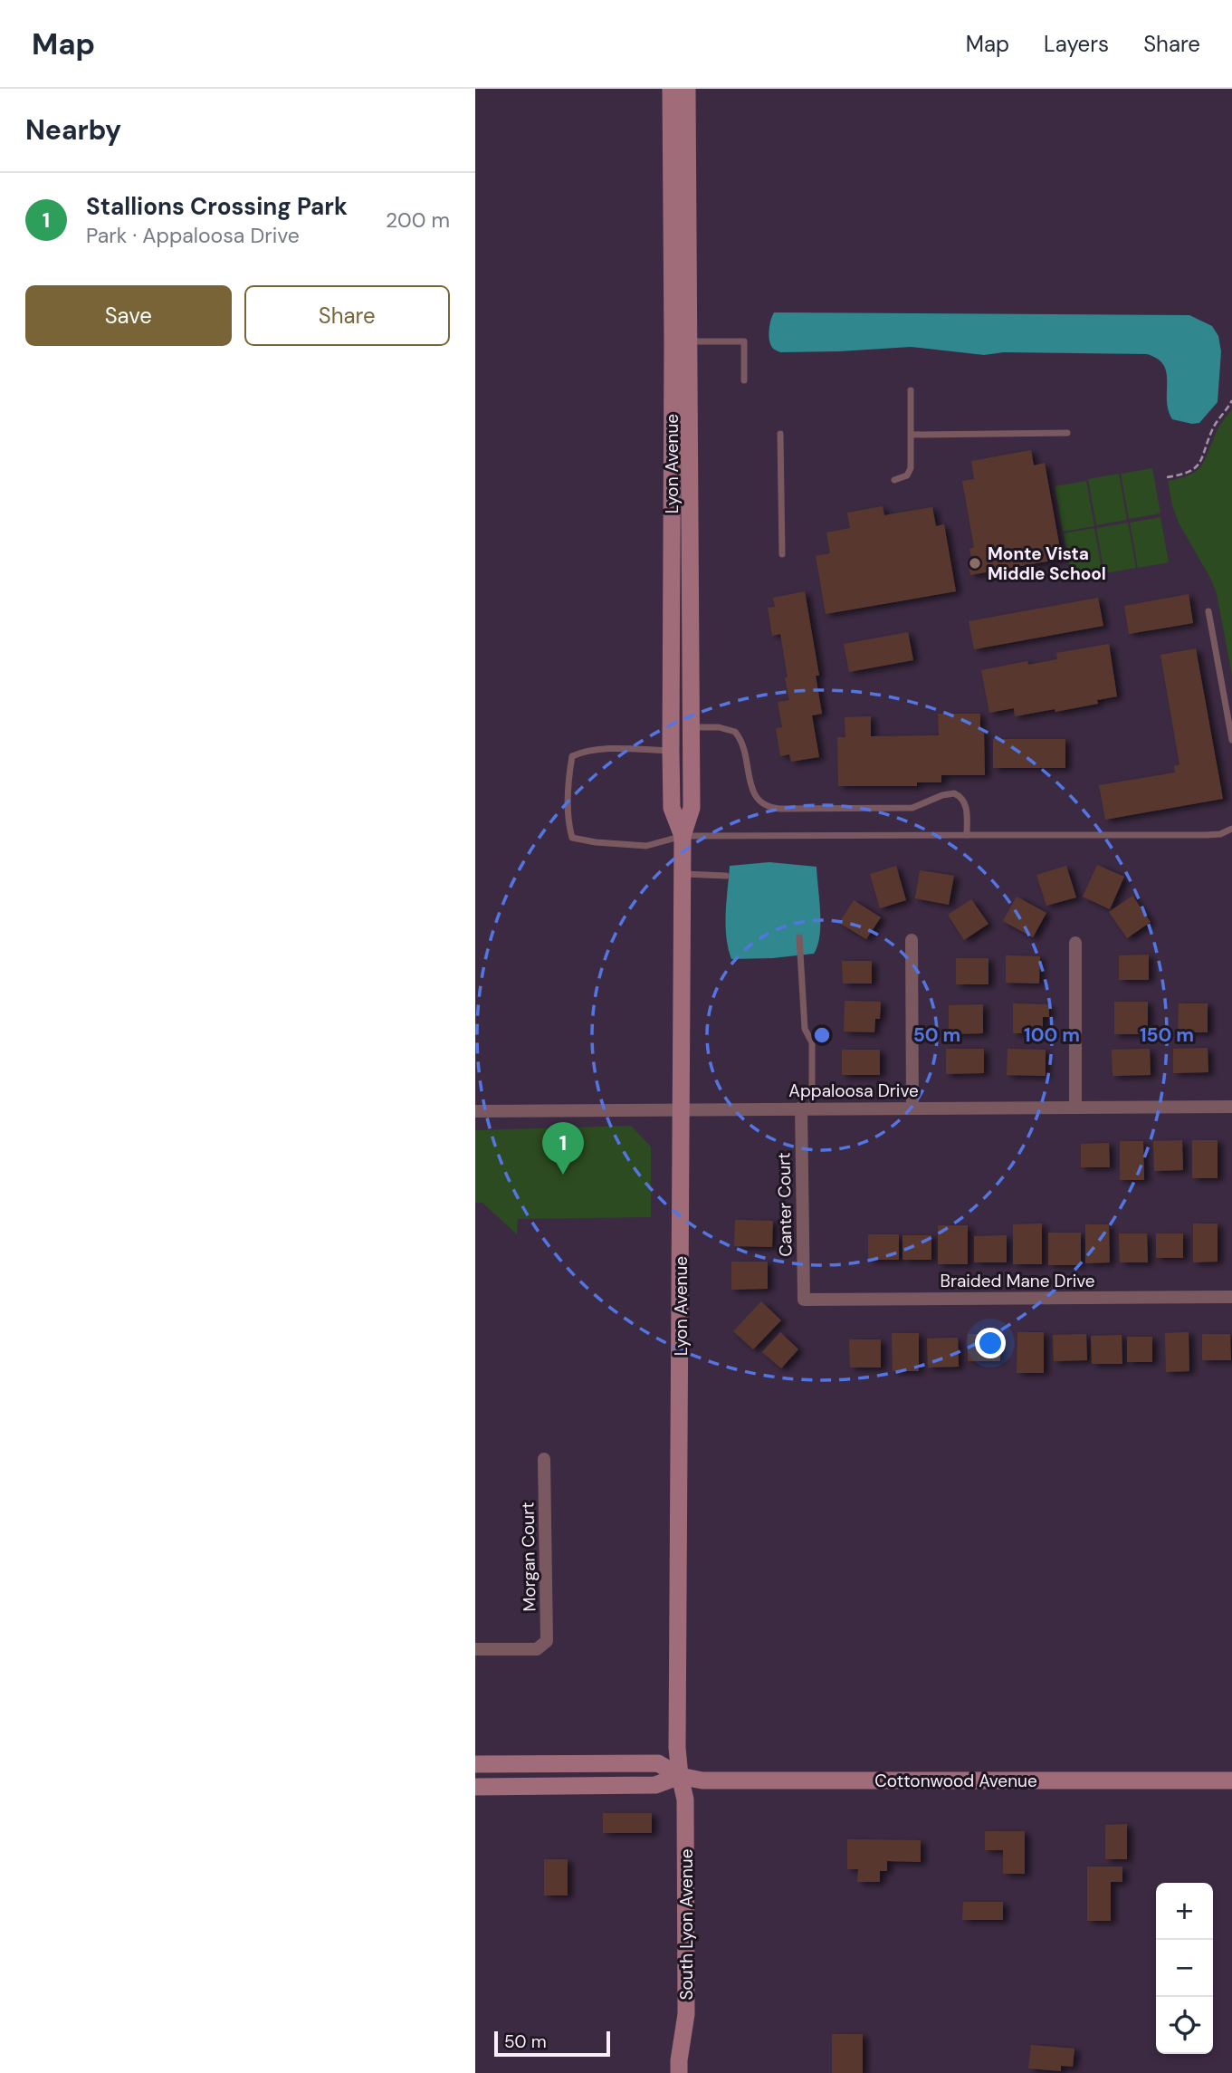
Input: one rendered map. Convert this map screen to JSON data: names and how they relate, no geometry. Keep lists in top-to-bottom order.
{
  "streets": {
    "street": [
      "Lyon Avenue",
      "Appaloosa Drive",
      "Canter Court",
      "Braided Mane Drive",
      "Morgan Court",
      "Cottonwood Avenue",
      "South Lyon Avenue"
    ]
  },
  "crossings": [
    ["Lyon Avenue", "Appaloosa Drive"],
    ["Lyon Avenue", "Cottonwood Avenue"],
    ["Lyon Avenue", "South Lyon Avenue"],
    ["Appaloosa Drive", "Canter Court"],
    ["Canter Court", "Braided Mane Drive"],
    ["Cottonwood Avenue", "South Lyon Avenue"]
  ],
  "places": ["Monte Vista Middle School"],
  "scale_bar": "50 m",
  "page": {
    "header": "Map",
    "nav": ["Map", "Layers", "Share"],
    "heading": "Nearby",
    "list": [
      {
        "mark": "1",
        "name": "Stallions Crossing Park",
        "note": "Park · Appaloosa Drive",
        "value": "200 m"
      }
    ],
    "buttons": ["Save", "Share"],
    "pins": "1",
    "map_buttons": ["+", "−"],
    "scale": "50 m"
  },
  "rings": ["50 m", "100 m", "150 m"]
}
